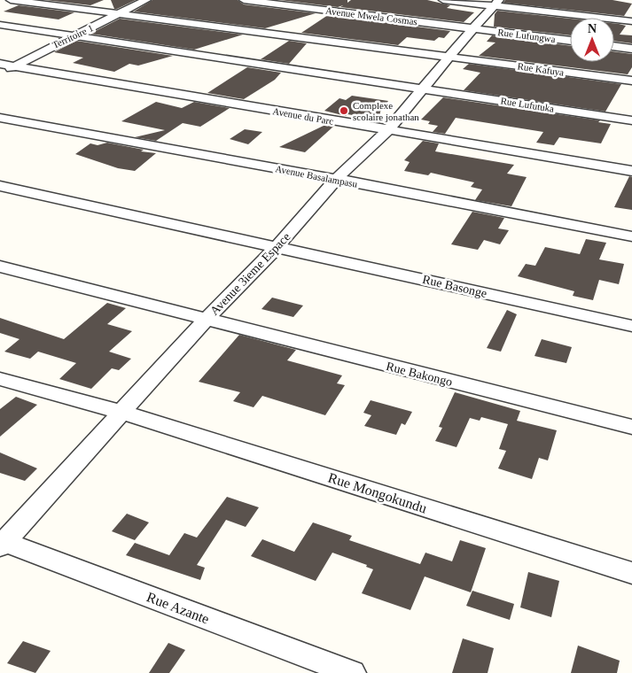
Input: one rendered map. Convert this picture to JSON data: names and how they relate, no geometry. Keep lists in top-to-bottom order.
{
  "streets": {
    "street": [
      "Avenue Mwela Cosmas",
      "Rue Lufungwa",
      "Territoire 1",
      "Rue Kafuya",
      "Rue Lufutuka",
      "Avenue du Parc",
      "Avenue Basalampasu",
      "Avenue 3ieme Espace",
      "Rue Basonge",
      "Rue Bakongo",
      "Rue Mongokundu",
      "Rue Azante"
    ]
  },
  "crossings": [
    ["Avenue Mwela Cosmas", "Rue Lufungwa"],
    ["Avenue Mwela Cosmas", "Avenue 3ieme Espace"],
    ["Rue Lufungwa", "Avenue 3ieme Espace"],
    ["Territoire 1", "Rue Kafuya"],
    ["Territoire 1", "Rue Lufutuka"],
    ["Territoire 1", "Avenue du Parc"],
    ["Rue Kafuya", "Avenue 3ieme Espace"],
    ["Rue Lufutuka", "Avenue 3ieme Espace"],
    ["Avenue du Parc", "Avenue 3ieme Espace"],
    ["Avenue Basalampasu", "Avenue 3ieme Espace"],
    ["Avenue 3ieme Espace", "Rue Basonge"],
    ["Avenue 3ieme Espace", "Rue Bakongo"],
    ["Avenue 3ieme Espace", "Rue Mongokundu"],
    ["Avenue 3ieme Espace", "Rue Azante"]
  ],
  "places": ["Complexe scolaire jonathan"],
  "north": "top"
}
